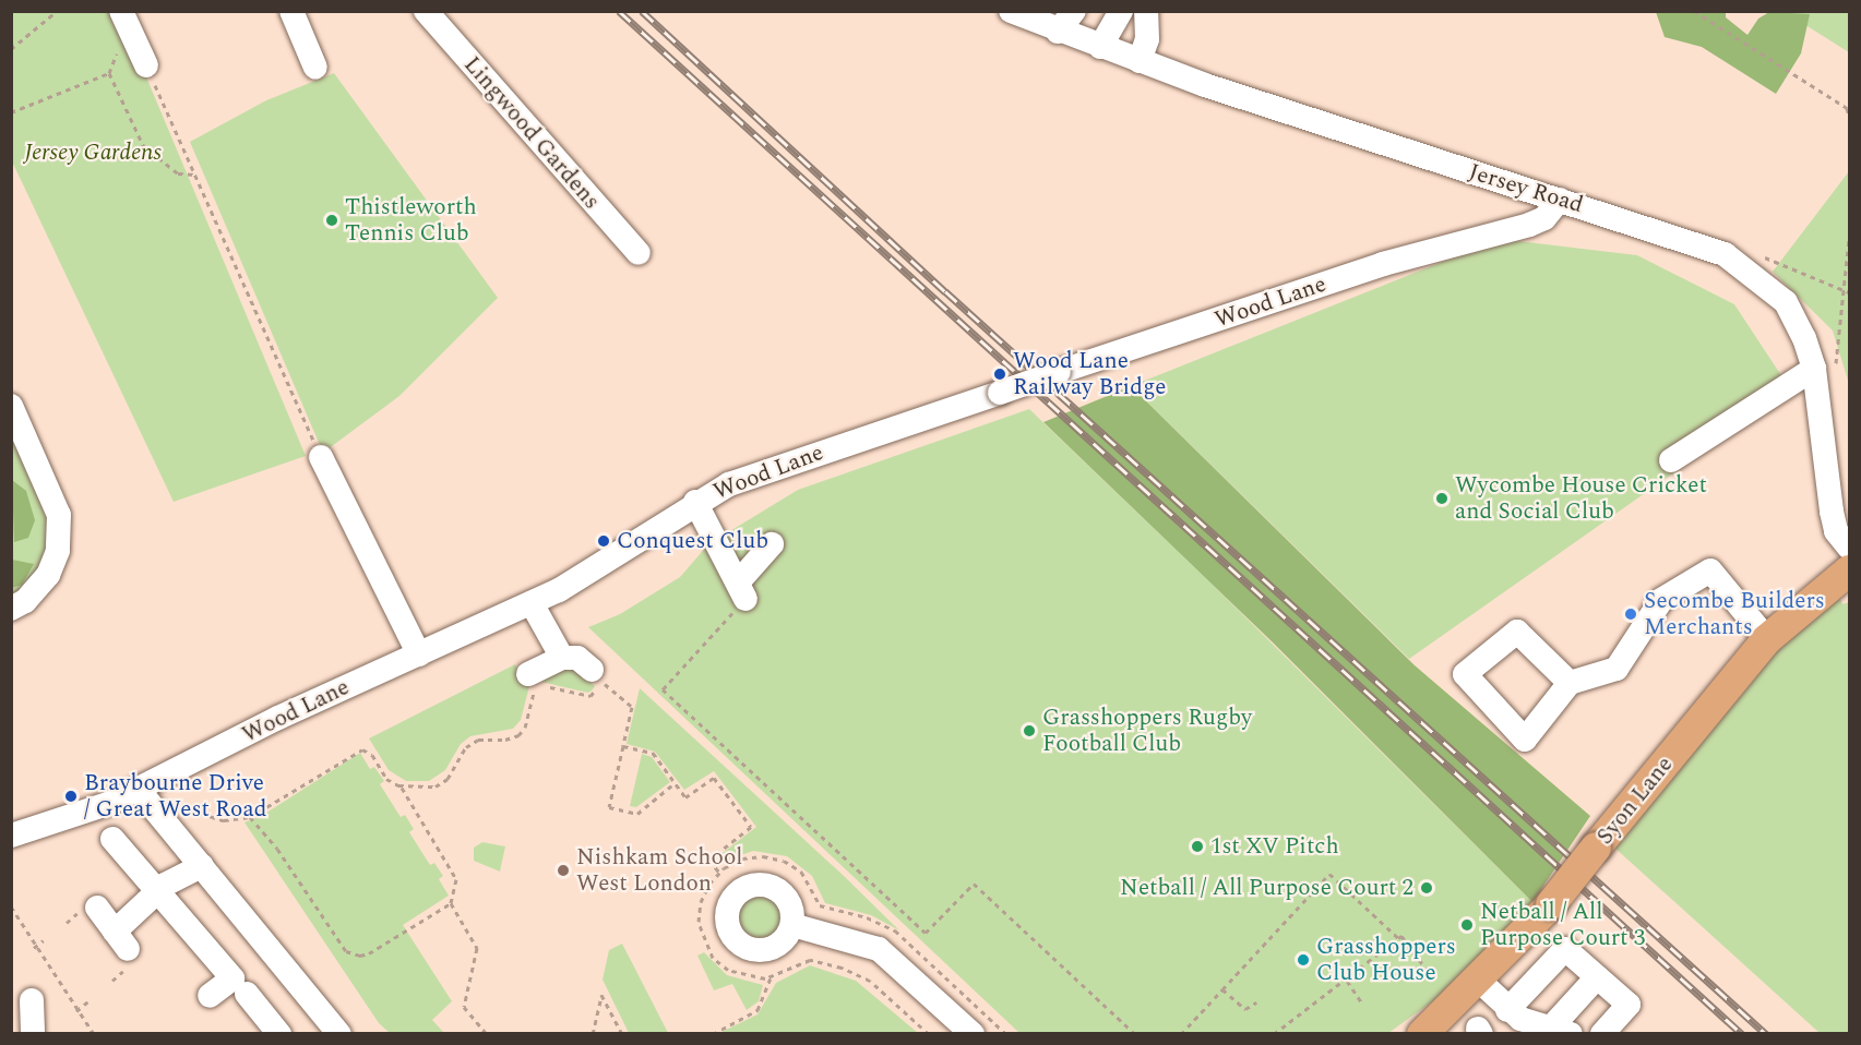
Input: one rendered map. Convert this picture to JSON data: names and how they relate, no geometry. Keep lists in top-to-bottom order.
{
  "streets": {
    "main road": ["Syon Lane"],
    "street": ["Lingwood Gardens", "Jersey Road", "Wood Lane"]
  },
  "crossings": [
    ["Jersey Road", "Wood Lane"]
  ],
  "parks": ["Jersey Gardens"],
  "places": [
    "Thistleworth Tennis Club",
    "Wood Lane Railway Bridge",
    "Wycombe House Cricket and Social Club",
    "Conquest Club",
    "Secombe Builders Merchants",
    "Grasshoppers Rugby Football Club",
    "Braybourne Drive / Great West Road",
    "1st XV Pitch",
    "Nishkam School West London",
    "Netball / All Purpose Court 2",
    "Netball / All Purpose Court 3",
    "Grasshoppers Club House"
  ]
}
